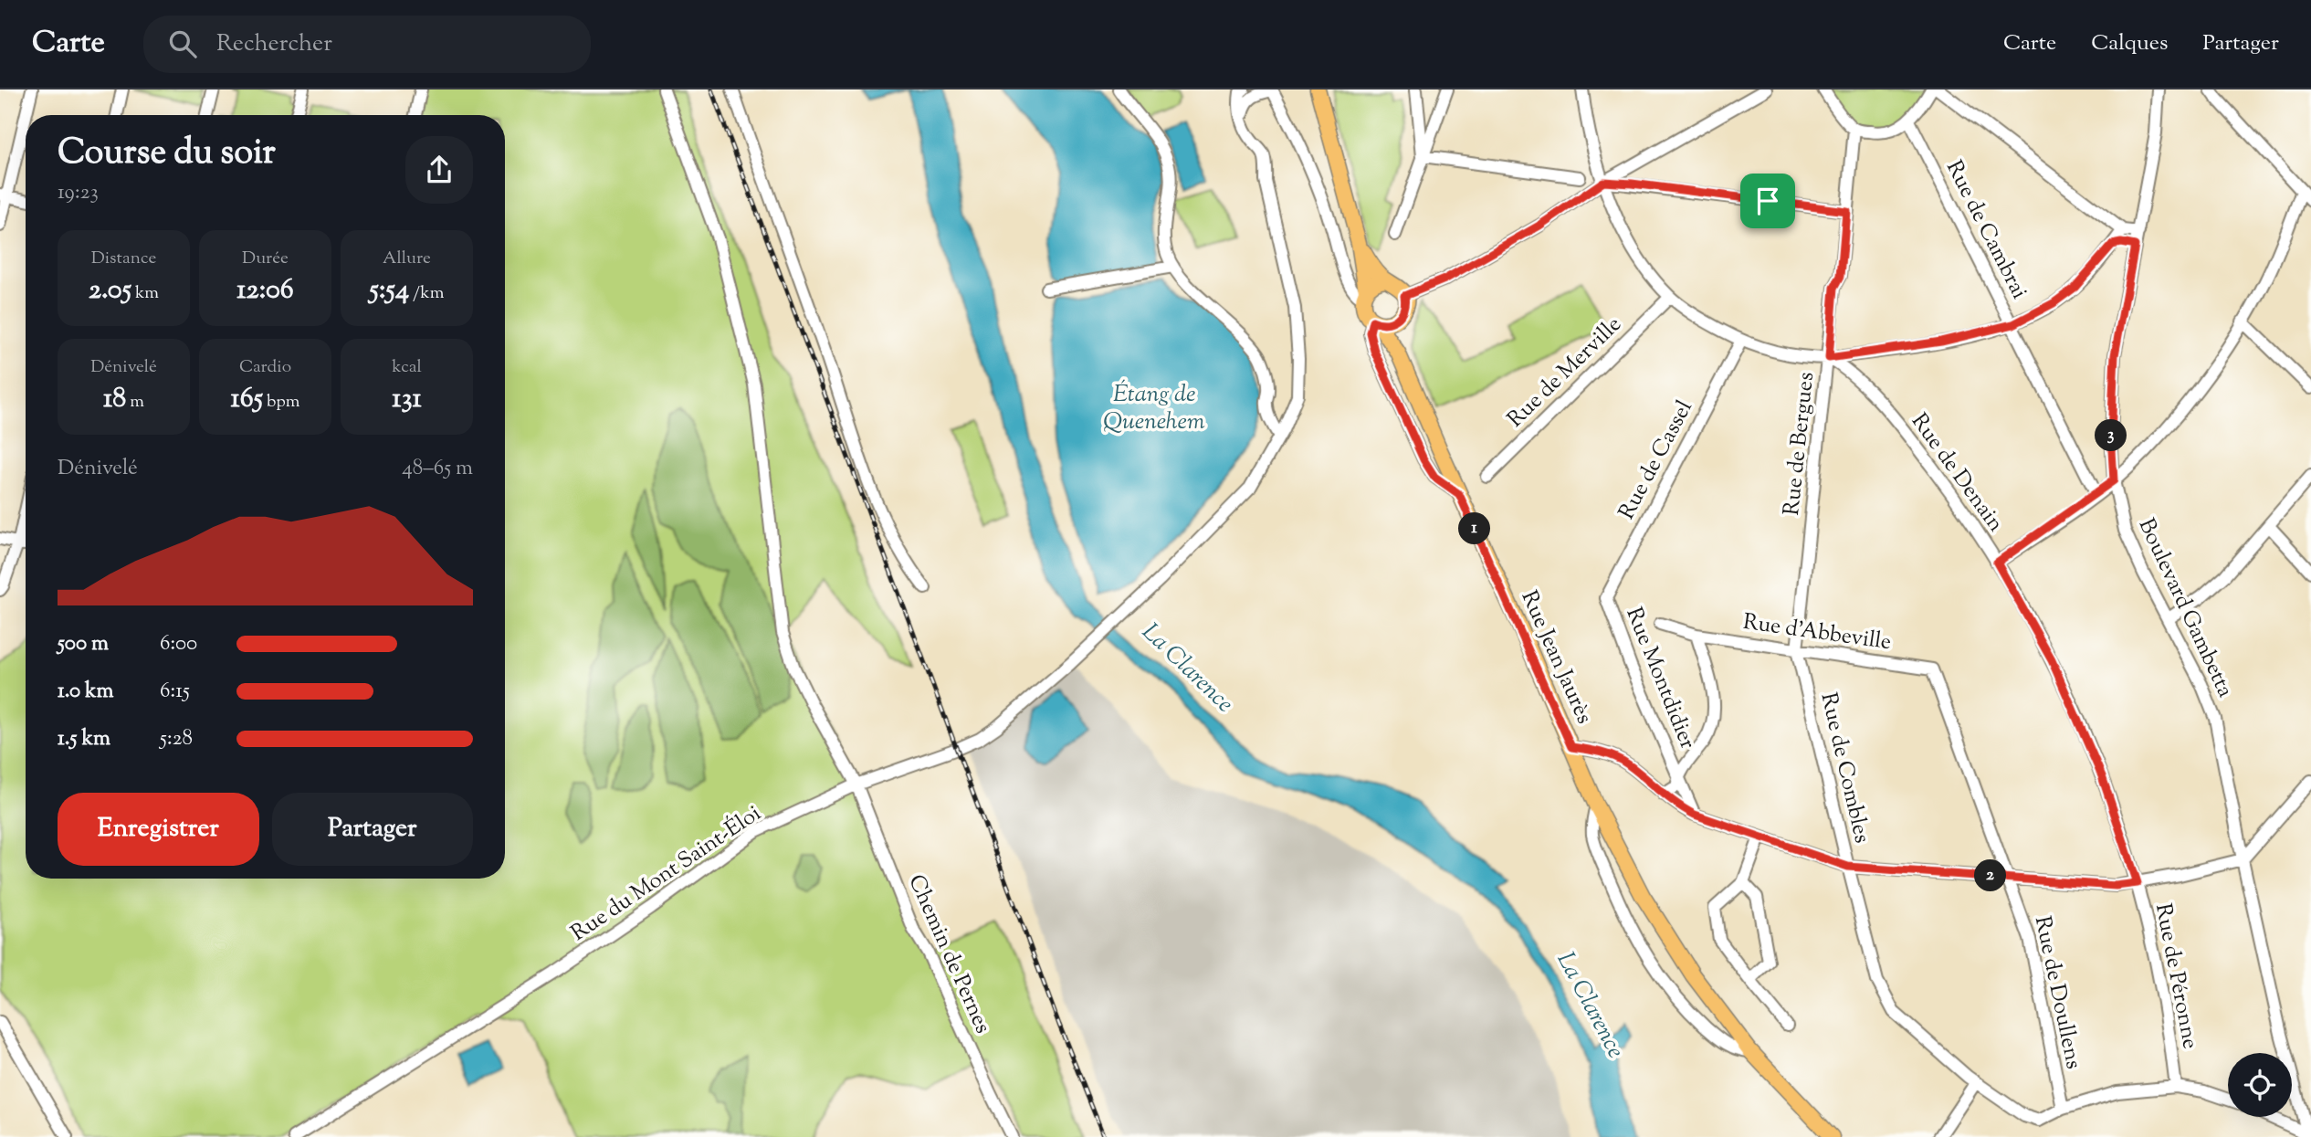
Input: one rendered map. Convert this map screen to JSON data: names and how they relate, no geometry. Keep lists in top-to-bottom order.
{
  "streets": {
    "main road": ["Rue Jean Jaurès"],
    "street": [
      "Rue de Cambrai",
      "Rue de Merville",
      "Rue de Bergues",
      "Rue de Cassel",
      "Rue de Denain",
      "Boulevard Gambetta",
      "Rue d'Abbeville",
      "Rue Montdidier",
      "Rue de Combles",
      "Rue du Mont Saint-Éloi",
      "Chemin de Pernes",
      "Rue de Péronne",
      "Rue de Doullens"
    ]
  },
  "crossings": [
    ["Rue de Bergues", "Rue de Denain"],
    ["Rue de Bergues", "Rue d'Abbeville"],
    ["Rue de Bergues", "Rue de Combles"],
    ["Rue de Cassel", "Rue Montdidier"],
    ["Rue de Denain", "Rue de Péronne"],
    ["Rue d'Abbeville", "Rue de Combles"],
    ["Rue d'Abbeville", "Rue de Doullens"],
    ["Rue de Combles", "Rue de Doullens"],
    ["Rue du Mont Saint-Éloi", "Chemin de Pernes"]
  ],
  "water": ["Étang de Quenehem", "La Clarence"],
  "page": {
    "header": "Carte",
    "search": "Rechercher",
    "nav": ["Carte", "Calques", "Partager"],
    "heading": ["Course du soir", "19:23"],
    "stats": [
      ["Distance", "2.05 km"],
      ["Durée", "12:06"],
      ["Allure", "5:54 /km"],
      ["Dénivelé", "18 m"],
      ["Cardio", "165 bpm"],
      ["kcal", "131"]
    ],
    "pins": ["3", "1", "2"],
    "chart": ["Dénivelé", "48–65 m"],
    "list": [
      {
        "name": "500 m",
        "note": "6:00"
      },
      {
        "name": "1.0 km",
        "note": "6:15"
      },
      {
        "name": "1.5 km",
        "note": "5:28"
      }
    ],
    "buttons": ["Enregistrer", "Partager"]
  }
}
